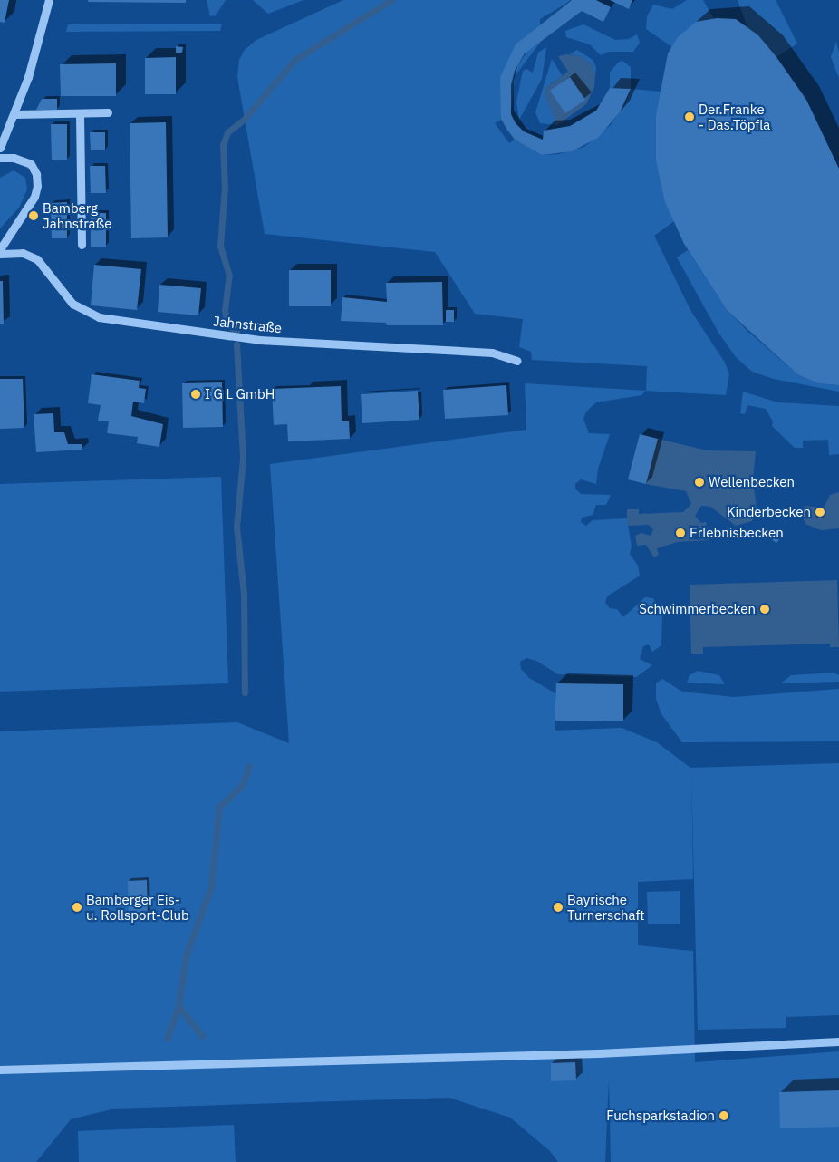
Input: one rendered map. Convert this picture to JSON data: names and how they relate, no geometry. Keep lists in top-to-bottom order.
{
  "streets": {
    "street": ["Jahnstraße"]
  },
  "places": [
    "Der.Franke - Das.Töpfla",
    "Bamberg Jahnstraße",
    "I G L GmbH",
    "Wellenbecken",
    "Kinderbecken",
    "Erlebnisbecken",
    "Schwimmerbecken",
    "Bamberger Eis- u. Rollsport-Club",
    "Bayrische Turnerschaft",
    "Fuchsparkstadion"
  ]
}
